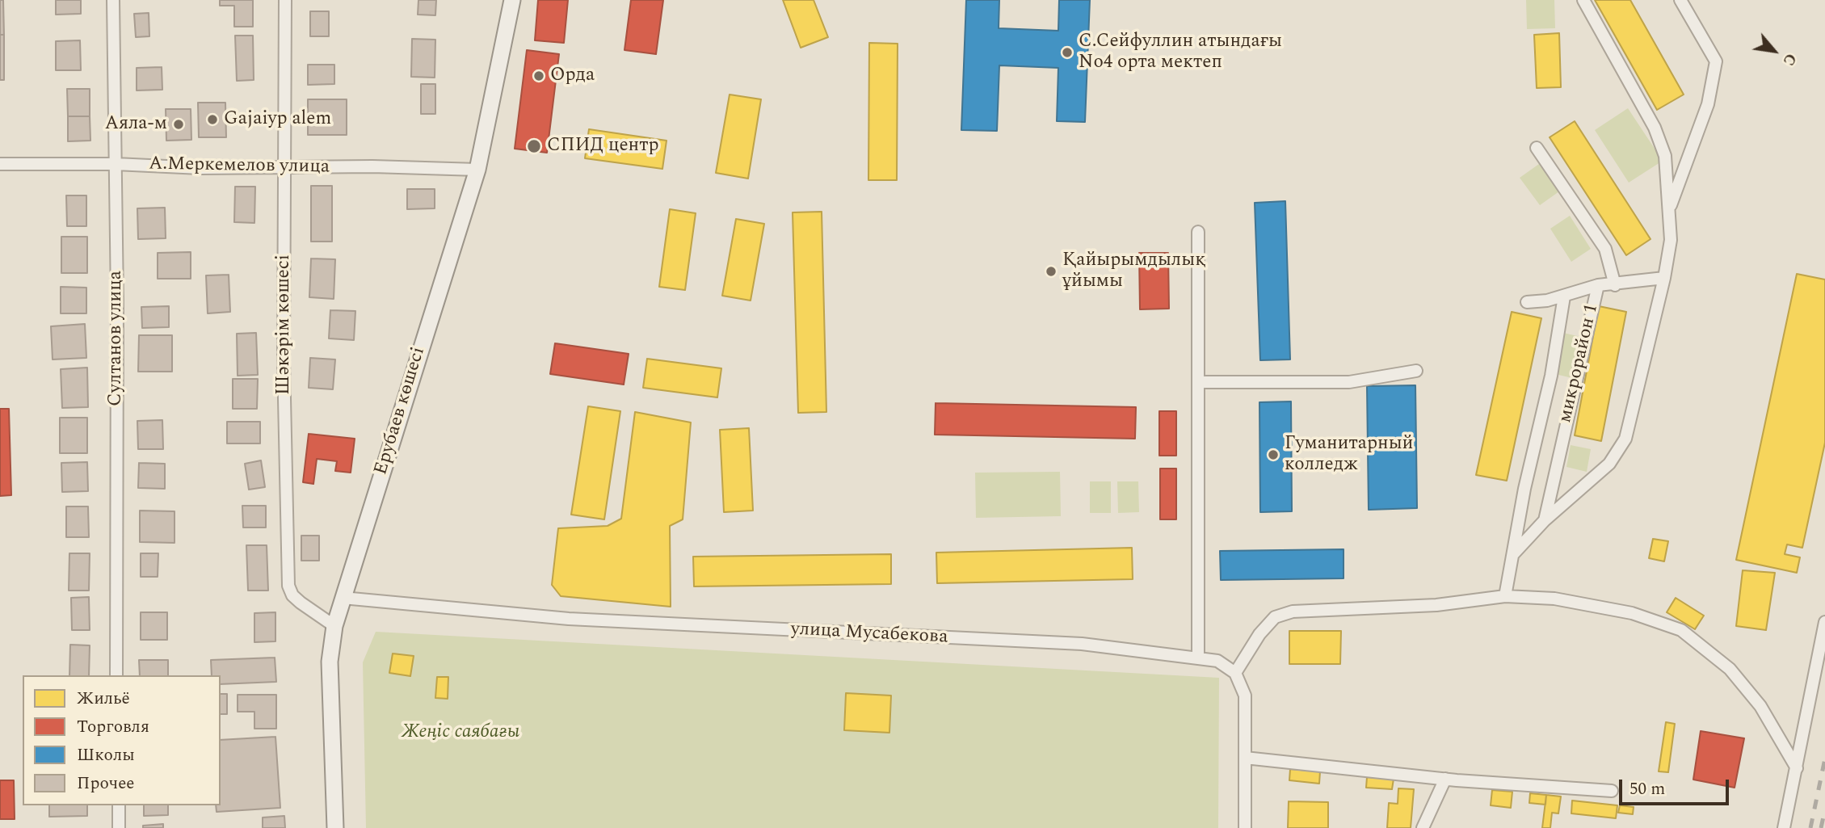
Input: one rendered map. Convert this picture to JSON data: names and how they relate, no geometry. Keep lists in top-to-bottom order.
{
  "streets": {
    "main road": ["Ерубаев көшесі"],
    "street": [
      "А.Меркемелов улица",
      "Шәкәрім көшесі",
      "Султанов улица",
      "микрорайон 1",
      "улица Мусабекова"
    ]
  },
  "crossings": [
    ["А.Меркемелов улица", "Шәкәрім көшесі"],
    ["А.Меркемелов улица", "Султанов улица"],
    ["А.Меркемелов улица", "Ерубаев көшесі"],
    ["Шәкәрім көшесі", "Ерубаев көшесі"],
    ["Ерубаев көшесі", "улица Мусабекова"]
  ],
  "parks": ["Жеңіс саябағы"],
  "places": [
    "С.Сейфуллин атындағы No4 орта мектеп",
    "Орда",
    "Gajaiyp alem",
    "Аяла-м",
    "СПИД центр",
    "Қайырымдылық ұйымы",
    "Гуманитарный колледж"
  ],
  "legend": [
    "Жильё",
    "Торговля",
    "Школы",
    "Прочее"
  ],
  "scale_bar": "50 m",
  "north": "bottom right"
}
